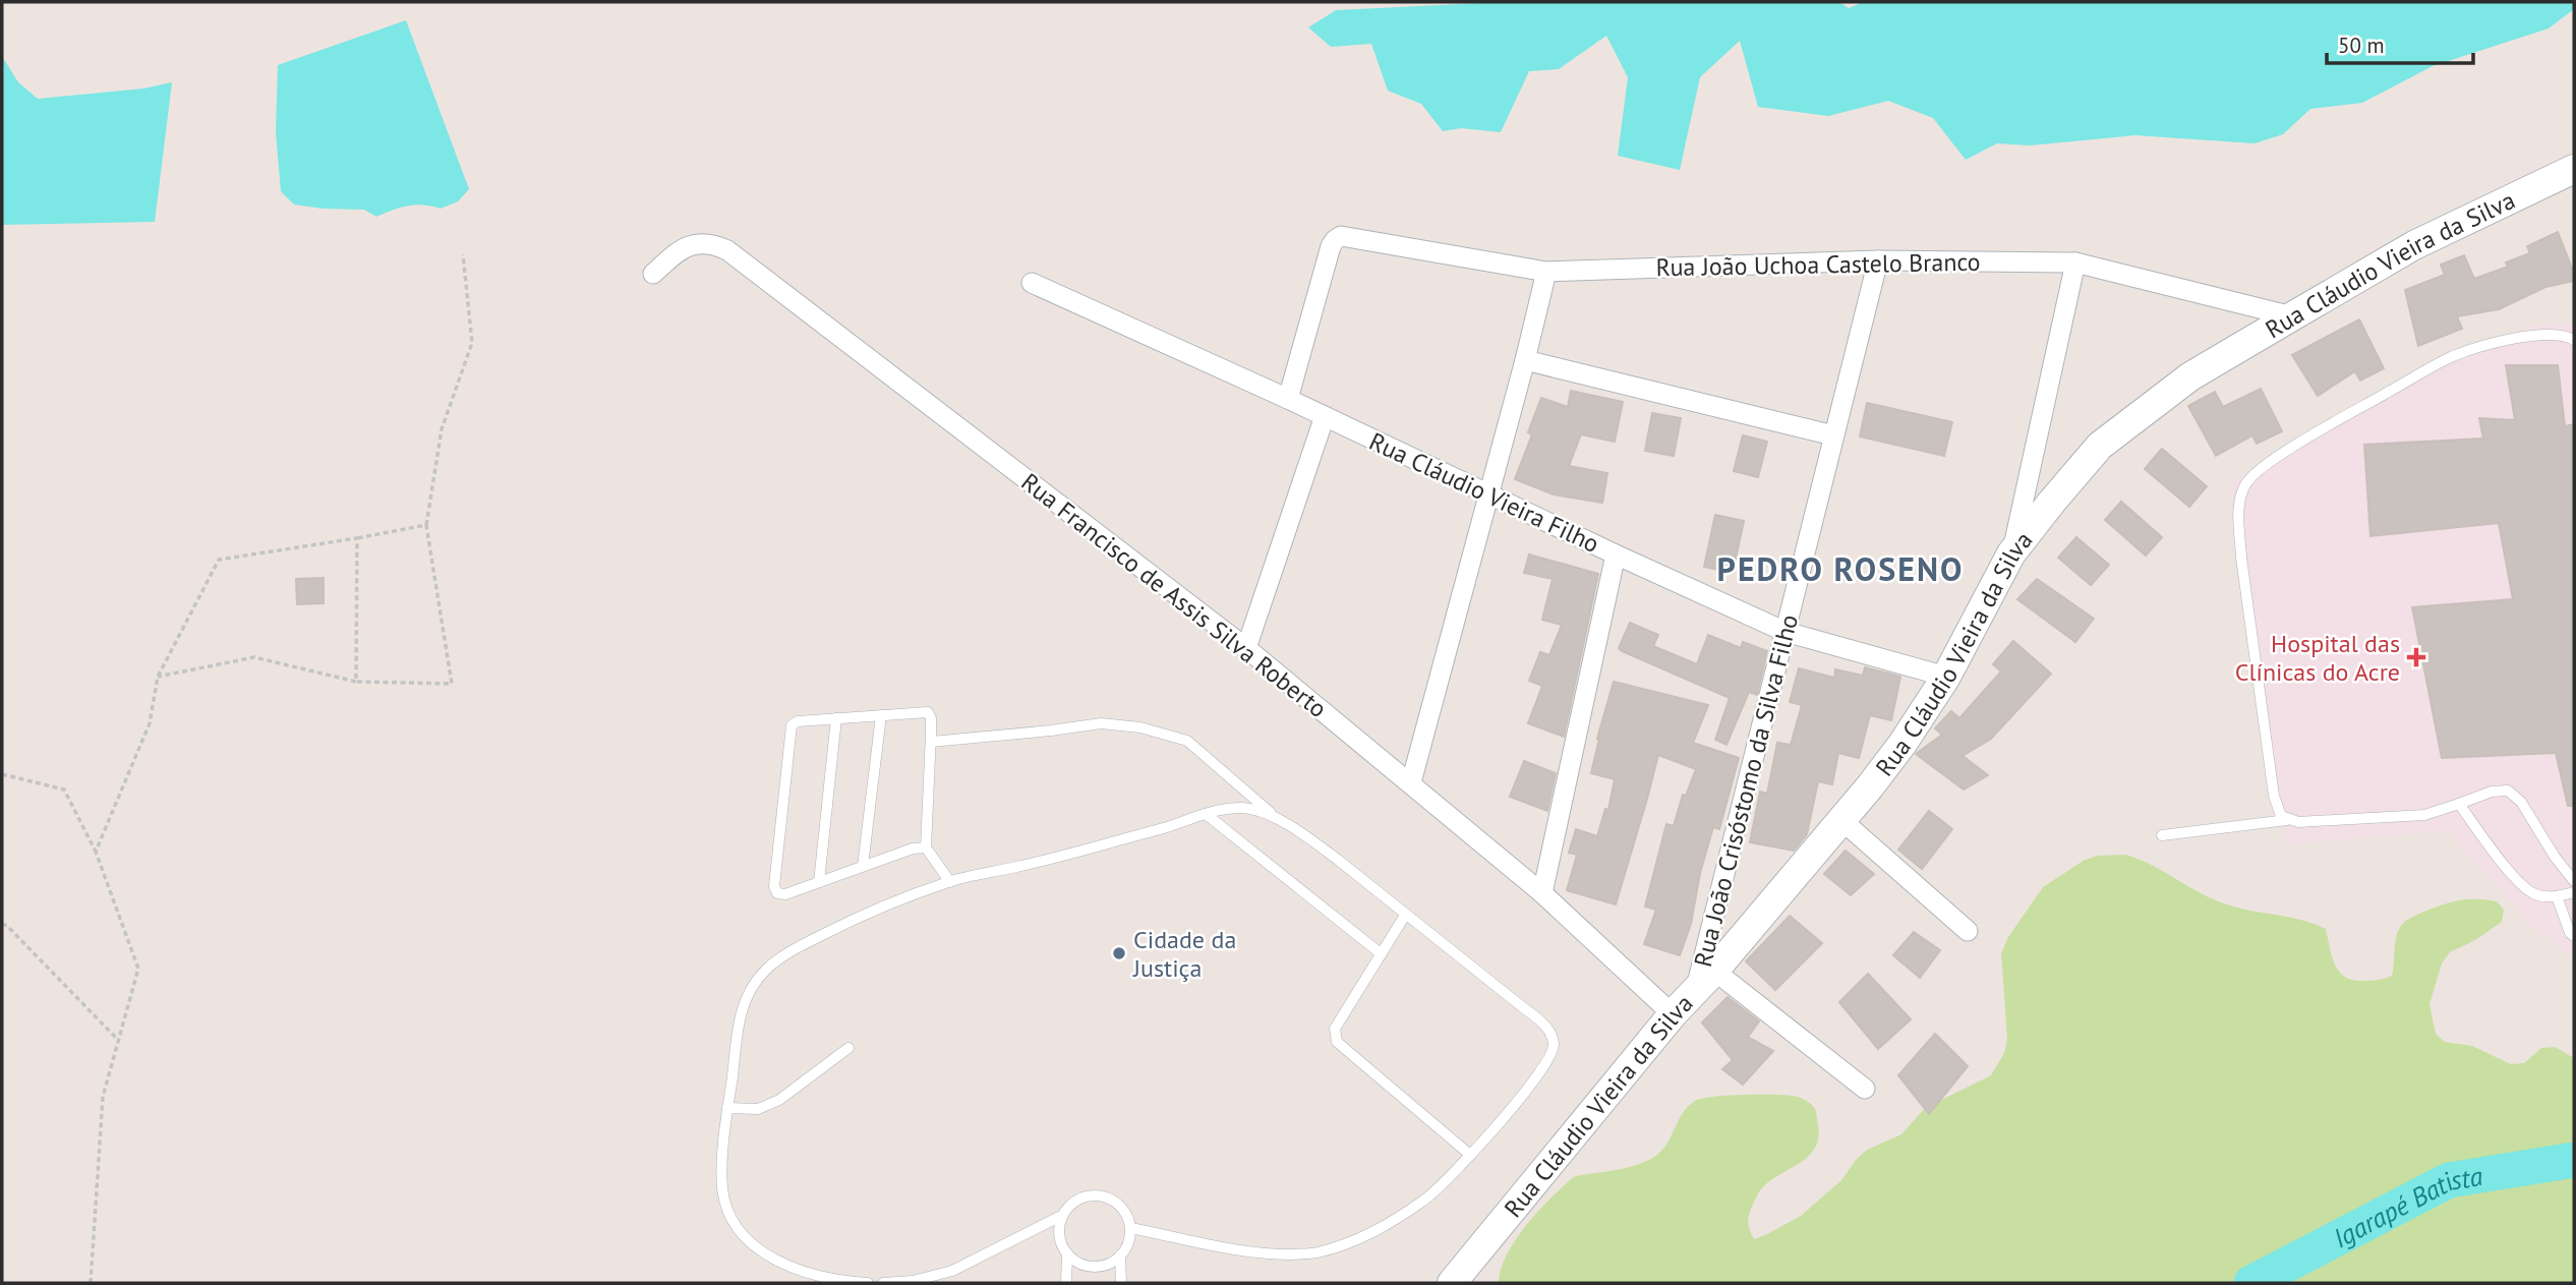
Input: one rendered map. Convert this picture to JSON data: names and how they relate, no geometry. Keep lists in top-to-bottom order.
{
  "streets": {
    "street": [
      "Rua João Uchoa Castelo Branco",
      "Rua Cláudio Vieira da Silva",
      "Rua Cláudio Vieira Filho",
      "Rua Francisco de Assis Silva Roberto",
      "Rua João Crisóstomo da Silva Filho"
    ]
  },
  "crossings": [
    ["Rua João Uchoa Castelo Branco", "Rua Cláudio Vieira da Silva"],
    ["Rua João Uchoa Castelo Branco", "Rua Cláudio Vieira Filho"],
    ["Rua João Uchoa Castelo Branco", "Rua João Crisóstomo da Silva Filho"],
    ["Rua Cláudio Vieira da Silva", "Rua Cláudio Vieira Filho"],
    ["Rua Cláudio Vieira da Silva", "Rua Francisco de Assis Silva Roberto"],
    ["Rua Cláudio Vieira da Silva", "Rua João Crisóstomo da Silva Filho"],
    ["Rua Cláudio Vieira Filho", "Rua João Crisóstomo da Silva Filho"]
  ],
  "districts": ["PEDRO ROSENO"],
  "water": ["Igarapé Batista"],
  "places": {
    "health": ["Hospital das Clínicas do Acre"],
    "other": ["Cidade da Justiça"]
  },
  "scale_bar": "50 m"
}
